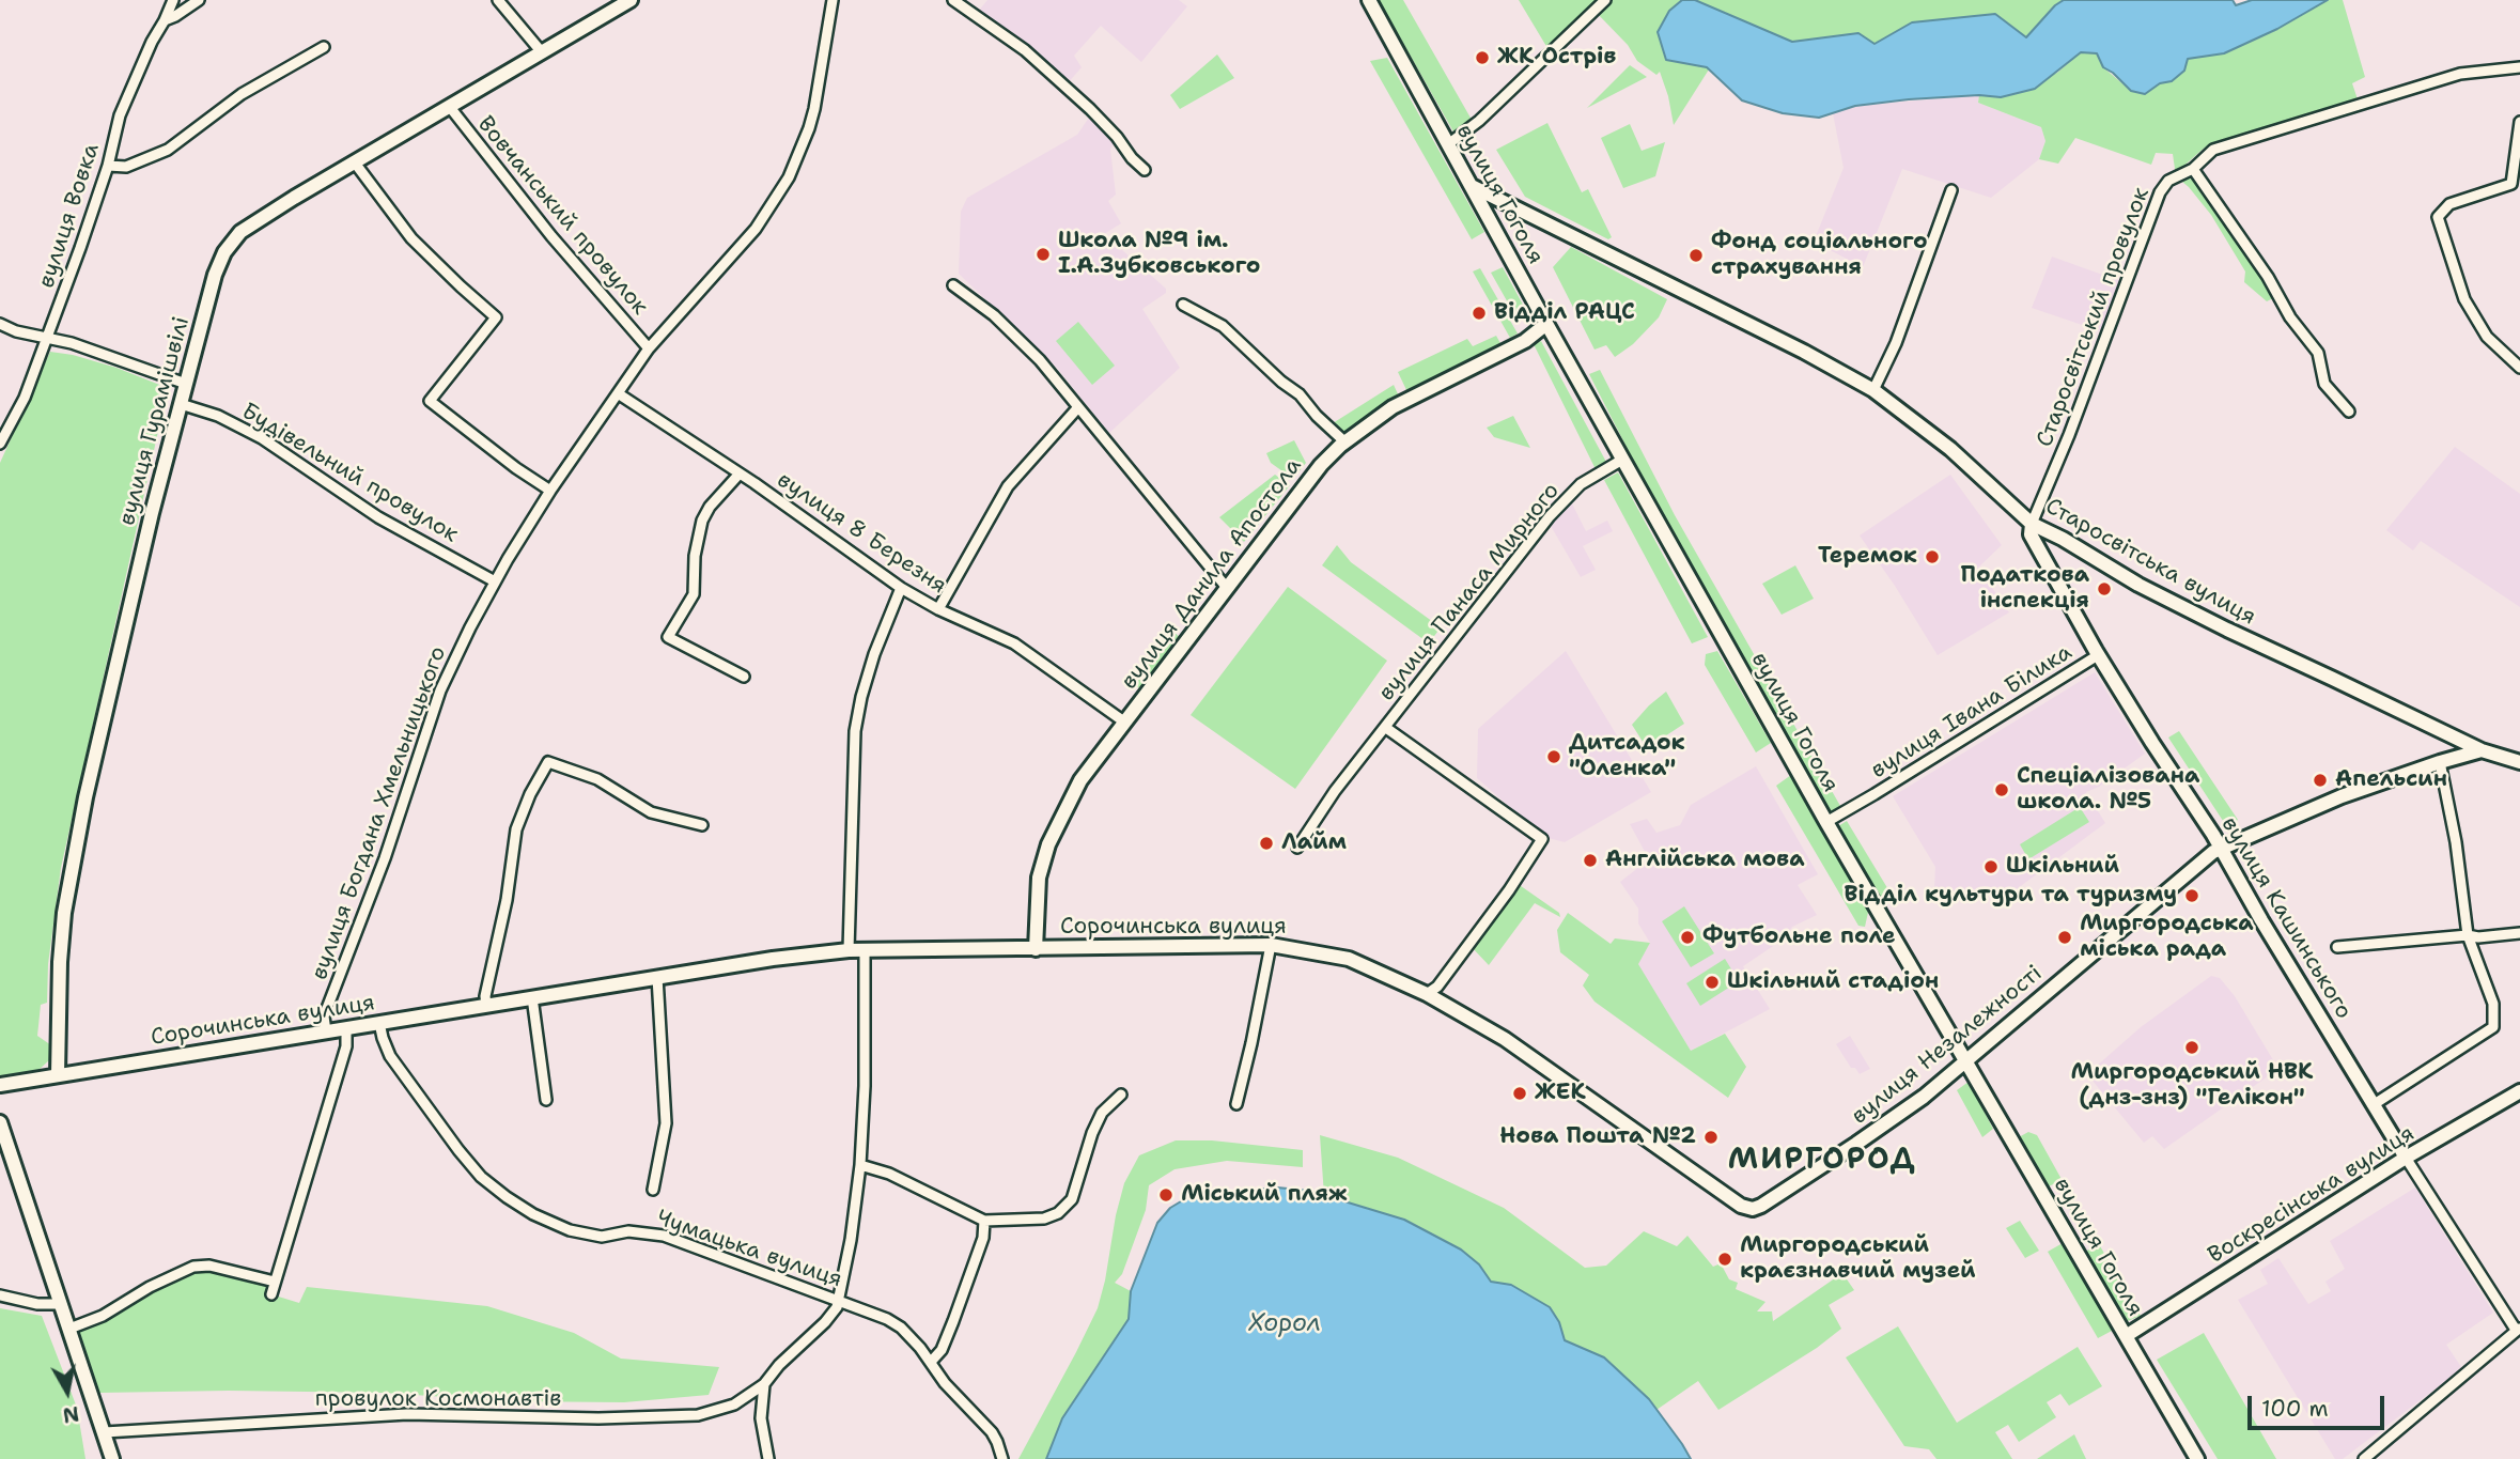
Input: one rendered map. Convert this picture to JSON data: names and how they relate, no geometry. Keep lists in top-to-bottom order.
{
  "streets": {
    "street": [
      "вулиця Гоголя",
      "вулиця Вовка",
      "Вовчанський провулок",
      "Старосвітський провулок",
      "вулиця Гурамішвілі",
      "Будівельний провулок",
      "вулиця 8 Березня",
      "Старосвітська вулиця",
      "вулиця Данила Апостола",
      "вулиця Панаса Мирного",
      "вулиця Івана Білика",
      "вулиця Богдана Хмельницького",
      "вулиця Кашинського",
      "Сорочинська вулиця",
      "вулиця Незалежності",
      "Воскресінська вулиця",
      "Чумацька вулиця",
      "провулок Космонавтів"
    ]
  },
  "crossings": [
    ["вулиця Гоголя", "Старосвітська вулиця"],
    ["вулиця Гоголя", "вулиця Данила Апостола"],
    ["вулиця Гоголя", "вулиця Панаса Мирного"],
    ["вулиця Гоголя", "вулиця Івана Білика"],
    ["вулиця Гоголя", "вулиця Незалежності"],
    ["вулиця Гоголя", "Воскресінська вулиця"],
    ["Вовчанський провулок", "вулиця Гурамішвілі"],
    ["Вовчанський провулок", "вулиця Богдана Хмельницького"],
    ["Старосвітський провулок", "Старосвітська вулиця"],
    ["Старосвітський провулок", "вулиця Кашинського"],
    ["вулиця Гурамішвілі", "Будівельний провулок"],
    ["вулиця Гурамішвілі", "Сорочинська вулиця"],
    ["Будівельний провулок", "вулиця Богдана Хмельницького"],
    ["вулиця 8 Березня", "вулиця Данила Апостола"],
    ["вулиця 8 Березня", "вулиця Богдана Хмельницького"],
    ["Старосвітська вулиця", "вулиця Кашинського"],
    ["Старосвітська вулиця", "вулиця Незалежності"],
    ["вулиця Данила Апостола", "Сорочинська вулиця"],
    ["вулиця Панаса Мирного", "Сорочинська вулиця"],
    ["вулиця Івана Білика", "вулиця Кашинського"],
    ["вулиця Богдана Хмельницького", "Сорочинська вулиця"],
    ["вулиця Кашинського", "вулиця Незалежності"],
    ["вулиця Кашинського", "Воскресінська вулиця"],
    ["Сорочинська вулиця", "вулиця Незалежності"],
    ["Сорочинська вулиця", "Чумацька вулиця"],
    ["Чумацька вулиця", "провулок Космонавтів"]
  ],
  "districts": ["МИРГОРОД"],
  "water": ["Хорол"],
  "places": [
    "ЖК Острів",
    "Школа №9 ім. І.А.Зубковського",
    "Фонд соціального страхування",
    "Відділ РАЦС",
    "Теремок",
    "Податкова інспекція",
    "Дитсадок \"Оленка\"",
    "Апельсин",
    "Спеціалізована школа. №5",
    "Лайм",
    "Англійська мова",
    "Шкільний",
    "Відділ культури та туризму",
    "Футбольне поле",
    "Миргородська міська рада",
    "Шкільний стадіон",
    "Миргородський НВК (днз-знз) \"Гелікон\"",
    "ЖЕК",
    "Нова Пошта №2",
    "Міський пляж",
    "Миргородський краєзнавчий музей"
  ],
  "scale_bar": "100 m",
  "north": "bottom"
}
